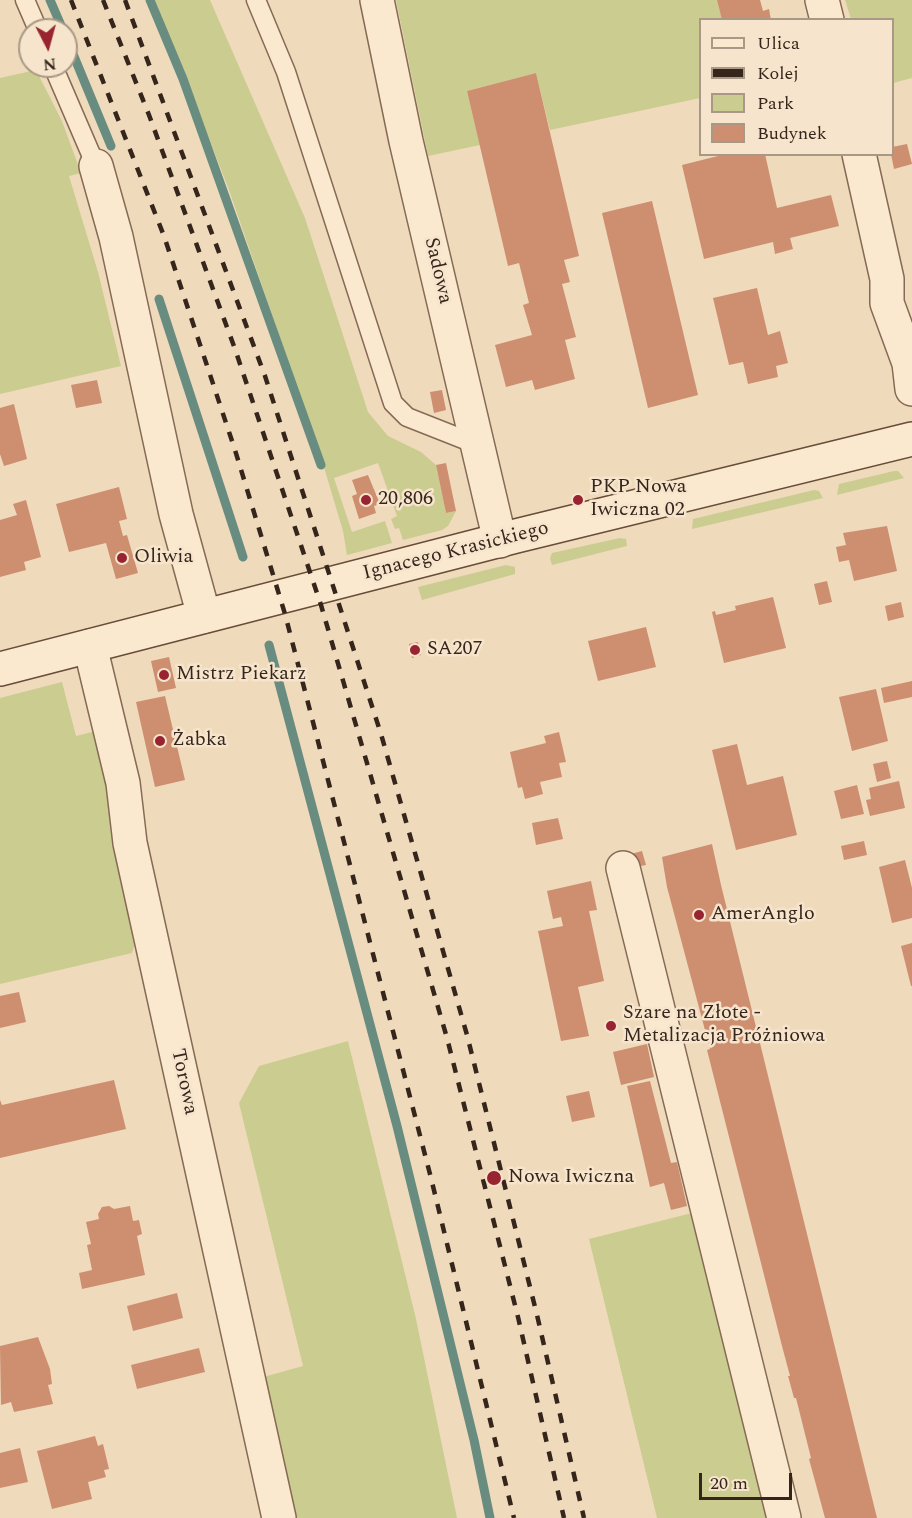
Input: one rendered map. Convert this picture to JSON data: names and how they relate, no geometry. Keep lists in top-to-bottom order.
{
  "streets": {
    "street": ["Sadowa", "Ignacego Krasickiego", "Torowa"]
  },
  "crossings": [
    ["Sadowa", "Ignacego Krasickiego"],
    ["Ignacego Krasickiego", "Torowa"]
  ],
  "places": [
    "20,806",
    "PKP Nowa Iwiczna 02",
    "Oliwia",
    "SA207",
    "Mistrz Piekarz",
    "Żabka",
    "AmerAnglo",
    "Szare na Złote - Metalizacja Próżniowa",
    "Nowa Iwiczna"
  ],
  "legend": [
    "Ulica",
    "Kolej",
    "Park",
    "Budynek"
  ],
  "scale_bar": "20 m",
  "north": "bottom"
}
